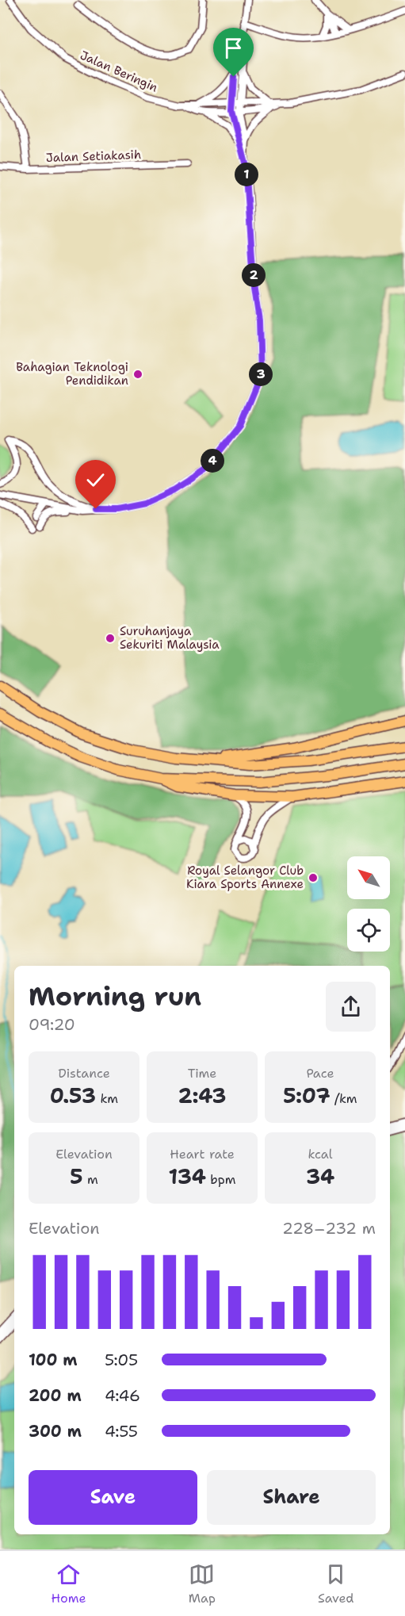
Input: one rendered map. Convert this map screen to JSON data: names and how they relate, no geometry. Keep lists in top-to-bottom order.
{
  "streets": {
    "street": ["Jalan Beringin", "Jalan Setiakasih"]
  },
  "places": ["Bahagian Teknologi Pendidikan", "Suruhanjaya Sekuriti Malaysia", "Royal Selangor Club Kiara Sports Annexe"],
  "north": "top left",
  "page": {
    "pins": [
      "1",
      "2",
      "3",
      "4"
    ],
    "heading": ["Morning run", "09:20"],
    "stats": [
      ["Distance", "0.53 km"],
      ["Time", "2:43"],
      ["Pace", "5:07 /km"],
      ["Elevation", "5 m"],
      ["Heart rate", "134 bpm"],
      ["kcal", "34"]
    ],
    "chart": ["Elevation", "228–232 m"],
    "list": [
      {
        "name": "100 m",
        "note": "5:05"
      },
      {
        "name": "200 m",
        "note": "4:46"
      },
      {
        "name": "300 m",
        "note": "4:55"
      }
    ],
    "buttons": ["Save", "Share"],
    "tabs": ["Home", "Map", "Saved"]
  }
}
